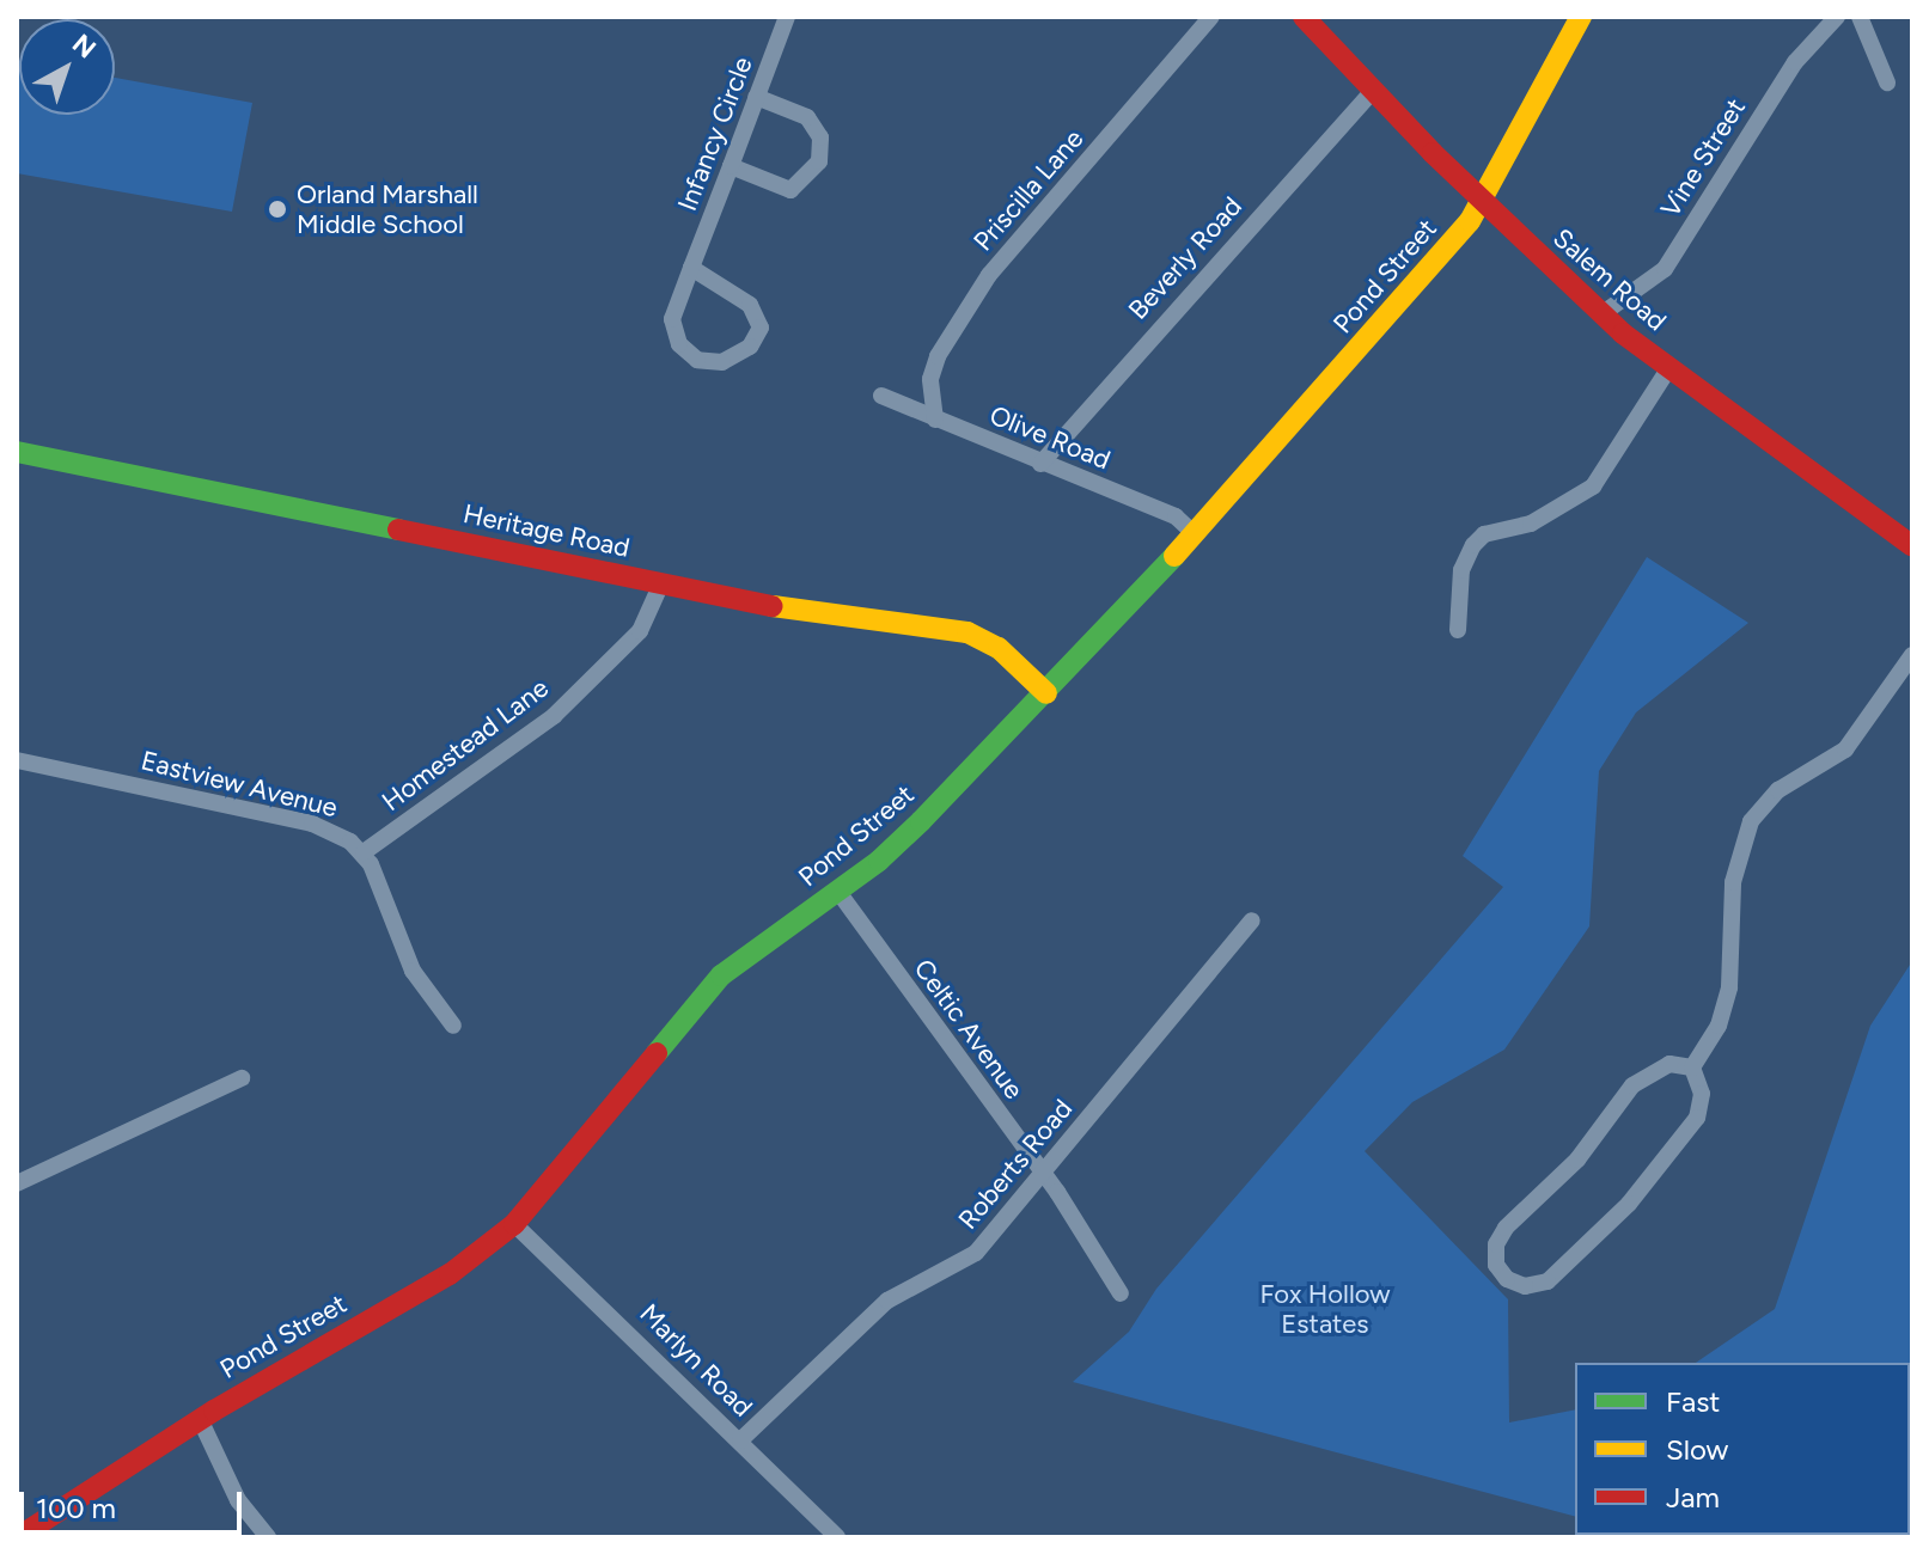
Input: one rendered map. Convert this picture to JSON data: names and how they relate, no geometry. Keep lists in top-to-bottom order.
{
  "streets": {
    "street": [
      "Infancy Circle",
      "Vine Street",
      "Priscilla Lane",
      "Beverly Road",
      "Pond Street",
      "Salem Road",
      "Olive Road",
      "Heritage Road",
      "Homestead Lane",
      "Eastview Avenue",
      "Celtic Avenue",
      "Roberts Road",
      "Marlyn Road"
    ]
  },
  "crossings": [
    ["Vine Street", "Salem Road"],
    ["Priscilla Lane", "Olive Road"],
    ["Beverly Road", "Salem Road"],
    ["Beverly Road", "Olive Road"],
    ["Pond Street", "Salem Road"],
    ["Pond Street", "Olive Road"],
    ["Pond Street", "Heritage Road"],
    ["Pond Street", "Celtic Avenue"],
    ["Pond Street", "Marlyn Road"],
    ["Heritage Road", "Homestead Lane"],
    ["Homestead Lane", "Eastview Avenue"],
    ["Celtic Avenue", "Roberts Road"],
    ["Roberts Road", "Marlyn Road"]
  ],
  "parks": ["Fox Hollow Estates"],
  "places": ["Orland Marshall Middle School"],
  "legend": ["Fast", "Slow", "Jam"],
  "scale_bar": "100 m",
  "north": "top right"
}
